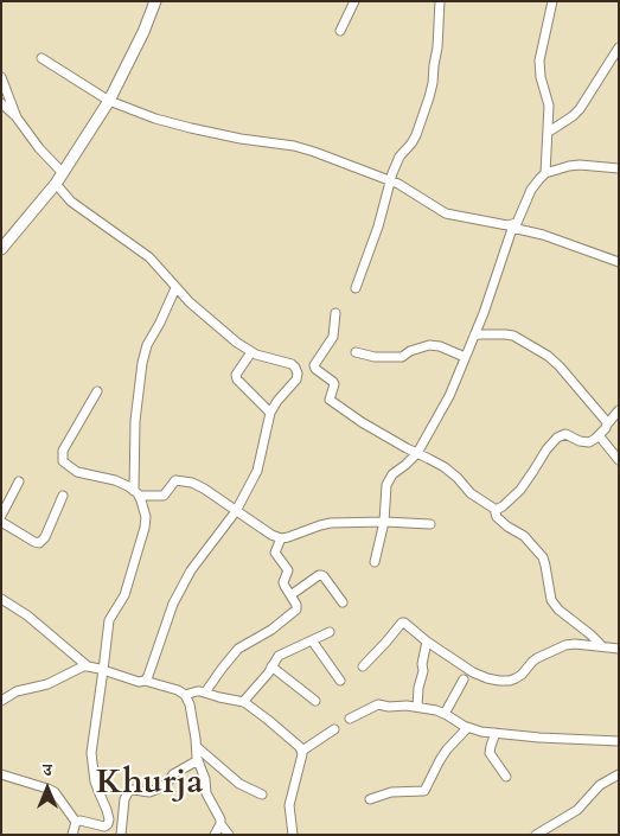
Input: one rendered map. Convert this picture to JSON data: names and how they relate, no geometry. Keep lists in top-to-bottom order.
{
  "districts": ["Khurja"],
  "north": "top"
}
